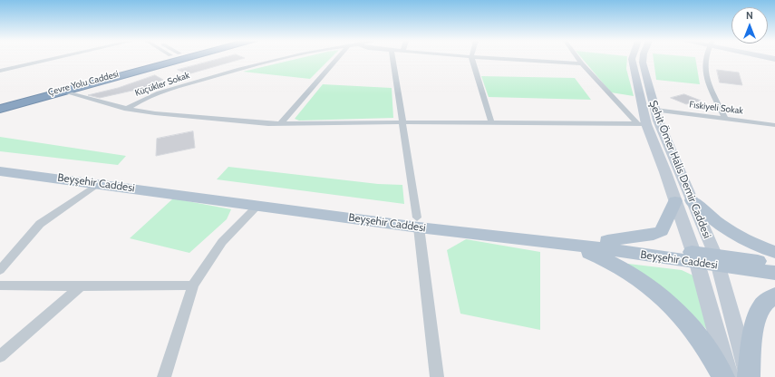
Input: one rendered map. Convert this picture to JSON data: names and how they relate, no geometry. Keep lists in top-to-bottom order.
{
  "streets": {
    "highway": ["Çevre Yolu Caddesi"],
    "main road": ["Şehit Ömer Halis Demir Caddesi", "Beyşehir Caddesi"],
    "street": ["Küçükler Sokak", "Fıskiyeli Sokak"]
  },
  "crossings": [
    ["Fıskiyeli Sokak", "Şehit Ömer Halis Demir Caddesi"],
    ["Şehit Ömer Halis Demir Caddesi", "Beyşehir Caddesi"]
  ],
  "north": "top"
}
